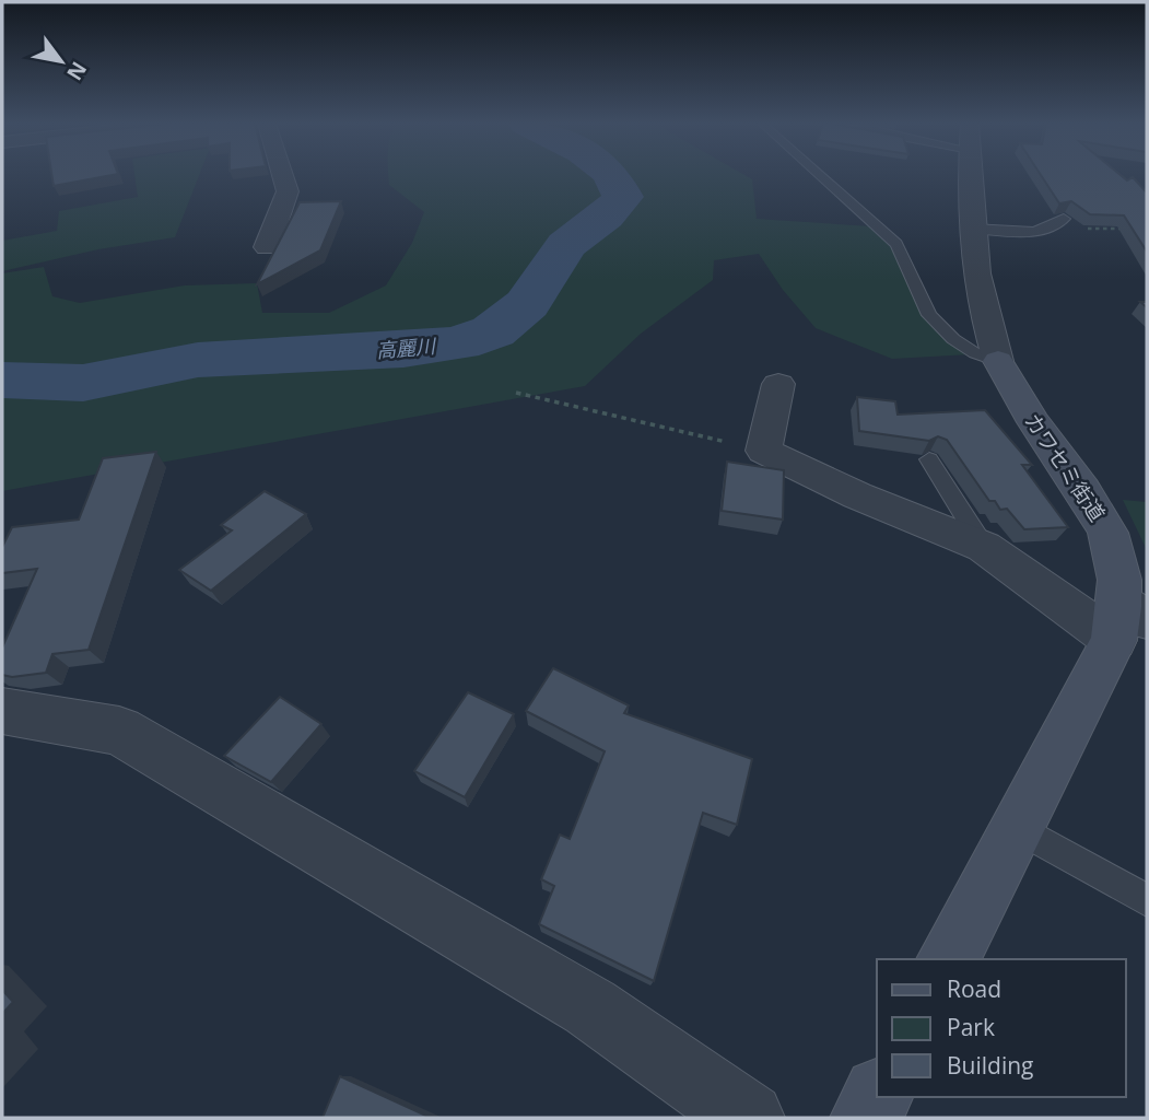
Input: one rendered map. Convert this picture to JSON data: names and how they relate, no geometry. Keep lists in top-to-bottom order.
{
  "streets": {
    "street": ["カワセミ街道"]
  },
  "water": ["高麗川"],
  "legend": ["Road", "Park", "Building"],
  "north": "bottom right"
}
